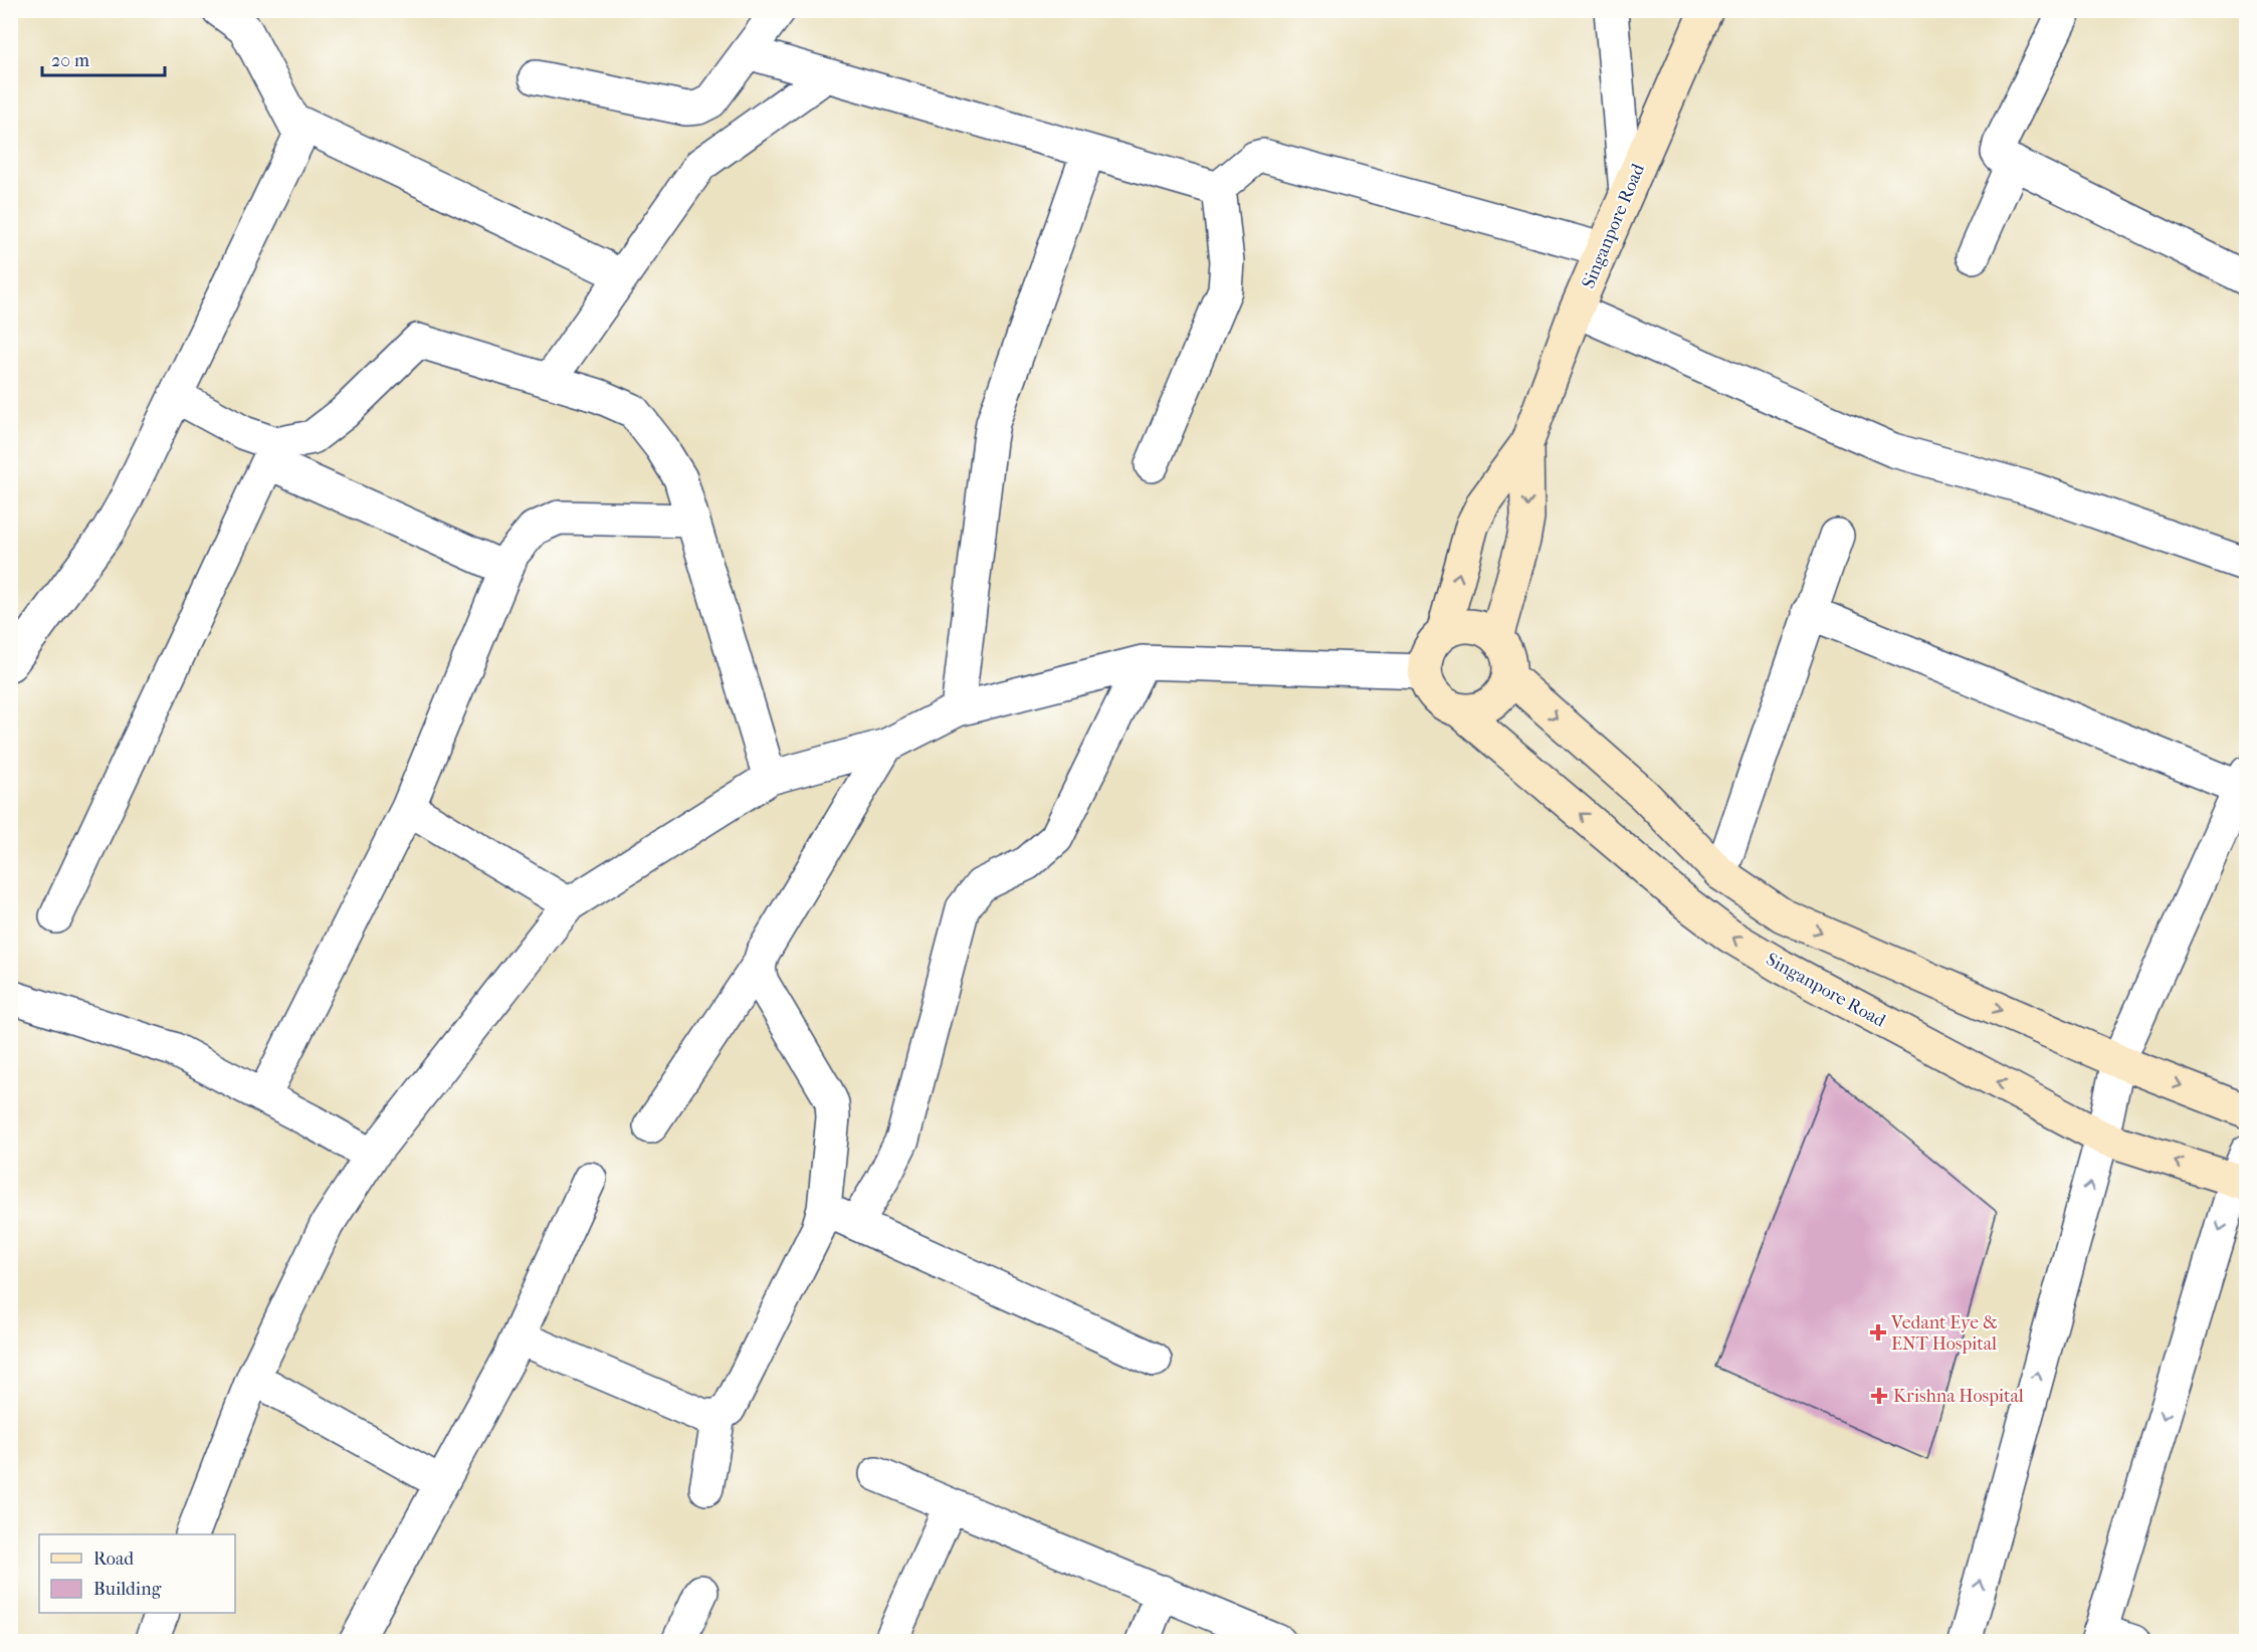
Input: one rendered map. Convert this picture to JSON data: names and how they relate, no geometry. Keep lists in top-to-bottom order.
{
  "streets": {
    "main road": ["Singanpore Road"]
  },
  "places": {
    "health": ["Vedant Eye & ENT Hospital", "Krishna Hospital"]
  },
  "legend": ["Road", "Building"],
  "scale_bar": "20 m"
}
